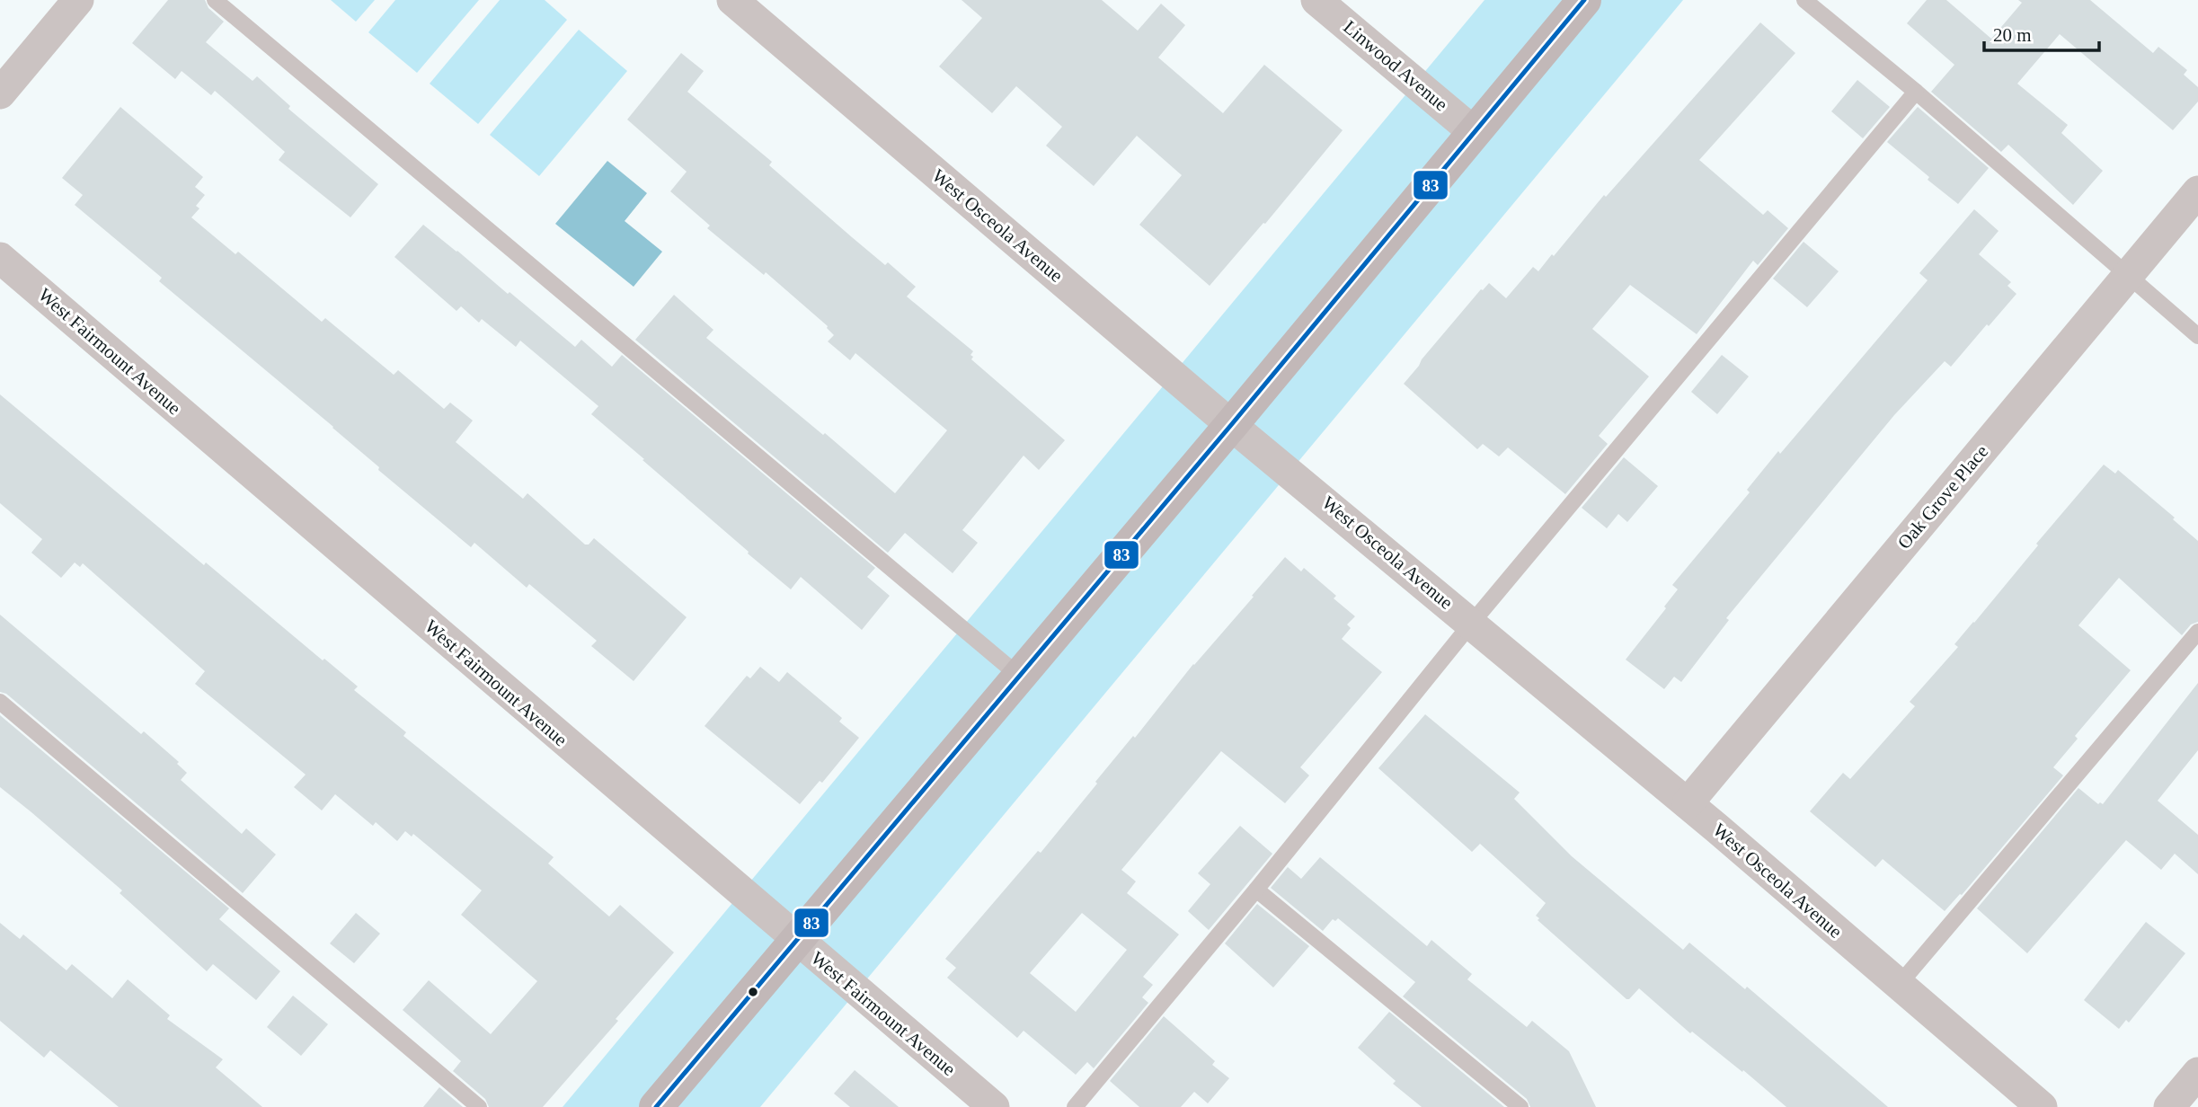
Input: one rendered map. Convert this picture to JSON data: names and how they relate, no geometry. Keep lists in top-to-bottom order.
{
  "streets": {
    "street": [
      "Linwood Avenue",
      "West Osceola Avenue",
      "West Fairmount Avenue",
      "Oak Grove Place"
    ]
  },
  "crossings": [
    ["West Osceola Avenue", "Oak Grove Place"]
  ],
  "lines": ["transit line 83"],
  "scale_bar": "20 m"
}
